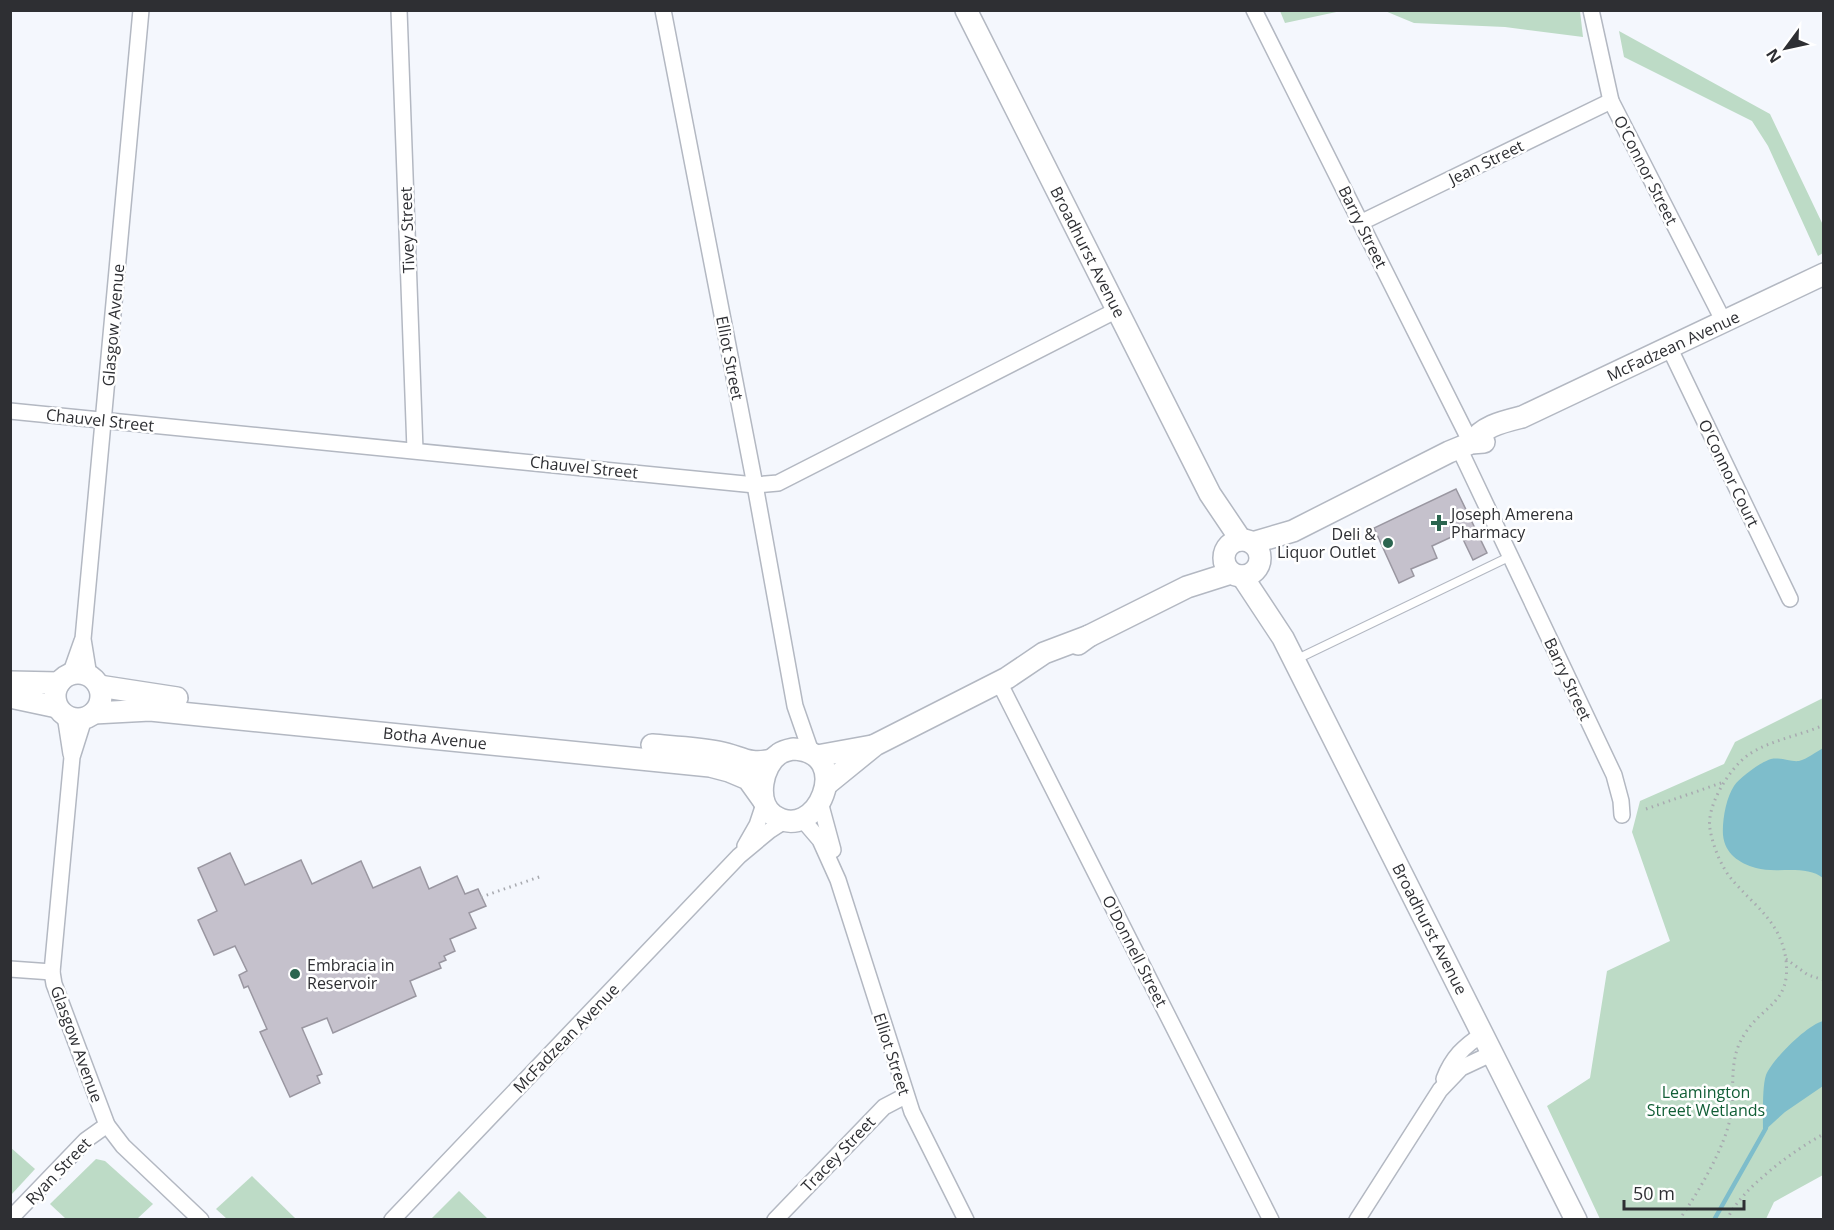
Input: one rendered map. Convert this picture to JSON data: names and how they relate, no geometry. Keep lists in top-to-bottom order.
{
  "streets": {
    "street": [
      "Jean Street",
      "O'Connor Street",
      "Barry Street",
      "Tivey Street",
      "Broadhurst Avenue",
      "Glasgow Avenue",
      "McFadzean Avenue",
      "Elliot Street",
      "Chauvel Street",
      "O'Connor Court",
      "Botha Avenue",
      "O'Donnell Street",
      "Tracey Street",
      "Ryan Street"
    ]
  },
  "crossings": [
    ["Jean Street", "O'Connor Street"],
    ["Jean Street", "Barry Street"],
    ["O'Connor Street", "McFadzean Avenue"],
    ["Barry Street", "McFadzean Avenue"],
    ["Tivey Street", "Chauvel Street"],
    ["Broadhurst Avenue", "McFadzean Avenue"],
    ["Broadhurst Avenue", "Chauvel Street"],
    ["Glasgow Avenue", "Chauvel Street"],
    ["Glasgow Avenue", "Botha Avenue"],
    ["Glasgow Avenue", "Ryan Street"],
    ["McFadzean Avenue", "Elliot Street"],
    ["McFadzean Avenue", "O'Connor Court"],
    ["McFadzean Avenue", "Botha Avenue"],
    ["McFadzean Avenue", "O'Donnell Street"],
    ["Elliot Street", "Chauvel Street"],
    ["Elliot Street", "Botha Avenue"],
    ["Elliot Street", "Tracey Street"]
  ],
  "parks": ["Leamington Street Wetlands"],
  "places": {
    "health": ["Joseph Amerena Pharmacy"],
    "other": ["Deli & Liquor Outlet", "Embracia in Reservoir"]
  },
  "scale_bar": "50 m",
  "north": "bottom left"
}
